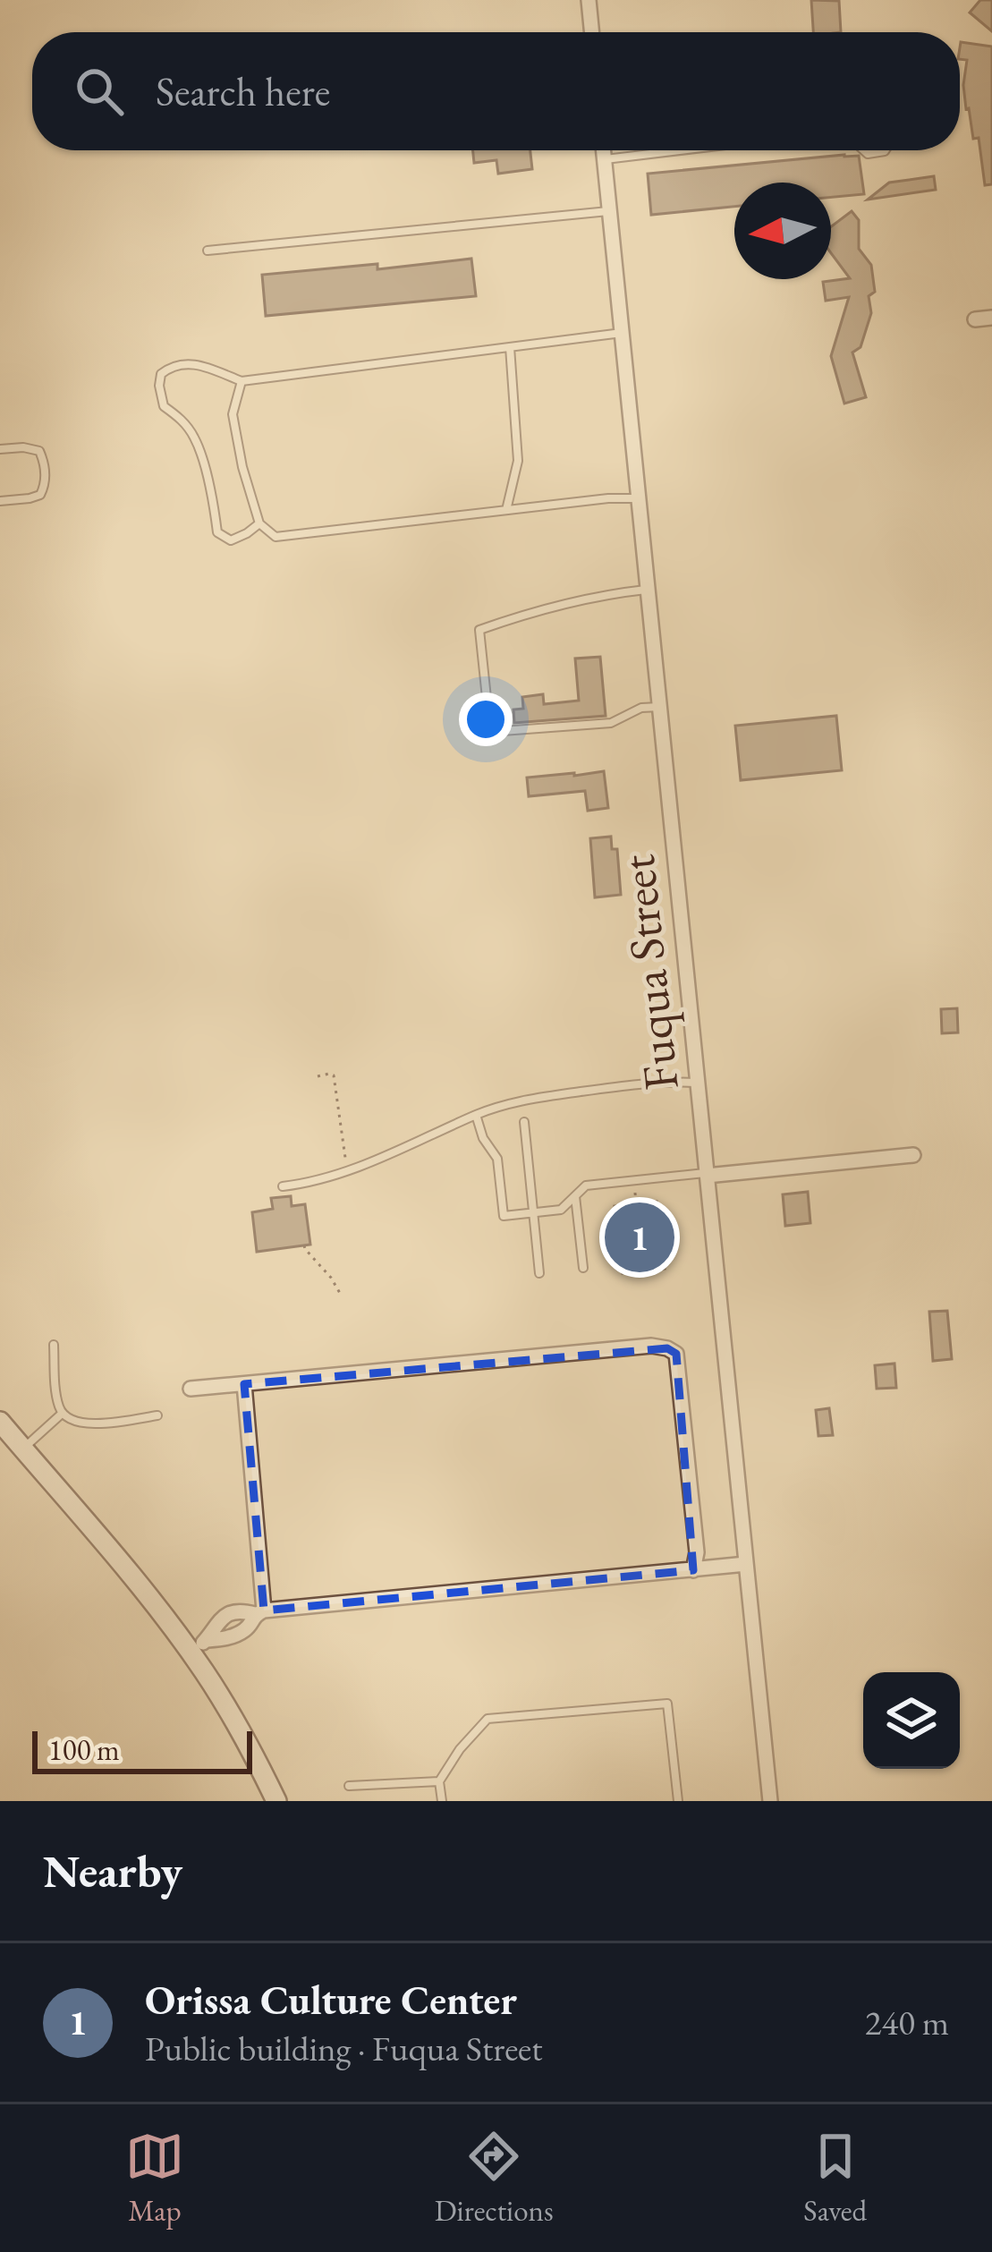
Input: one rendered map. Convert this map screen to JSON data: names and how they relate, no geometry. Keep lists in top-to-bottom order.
{
  "streets": {
    "street": ["Fuqua Street"]
  },
  "scale_bar": "100 m",
  "north": "left",
  "page": {
    "search": "Search here",
    "pins": "1",
    "scale": "100 m",
    "heading": "Nearby",
    "list": [
      {
        "mark": "1",
        "name": "Orissa Culture Center",
        "note": "Public building · Fuqua Street",
        "value": "240 m"
      }
    ],
    "nav": ["Map", "Directions", "Saved"]
  }
}
